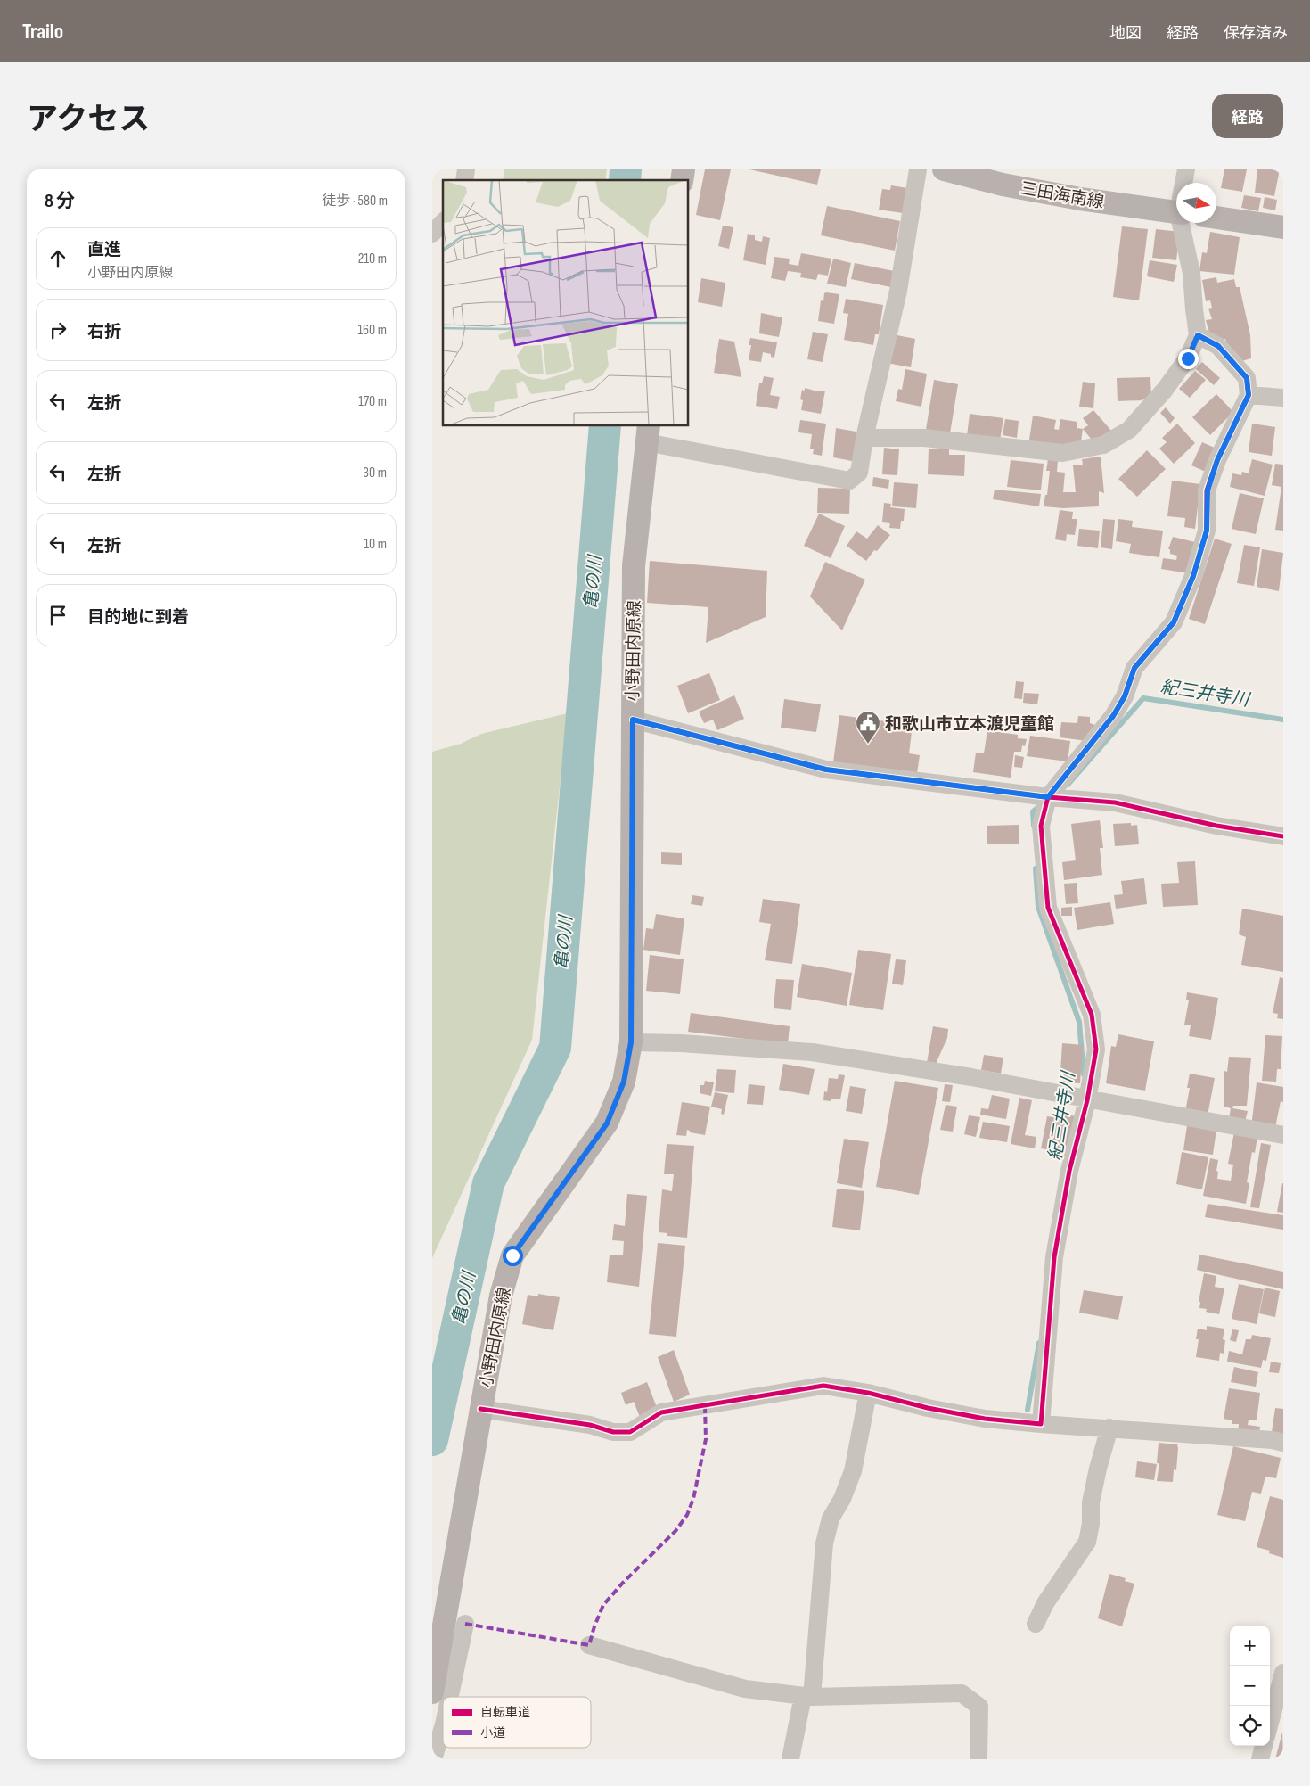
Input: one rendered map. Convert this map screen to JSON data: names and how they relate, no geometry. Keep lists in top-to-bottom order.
{
  "streets": {
    "main road": ["三田海南線", "小野田内原線"]
  },
  "water": ["亀の川", "紀三井寺川"],
  "places": {
    "public building": ["和歌山市立本渡児童館"]
  },
  "legend": ["自転車道", "小道"],
  "north": "right",
  "page": {
    "header": "Trailo",
    "nav": ["地図", "経路", "保存済み"],
    "title": "アクセス",
    "buttons": "経路",
    "heading": ["8 分", "徒歩 · 580 m"],
    "list": [
      ["直進", "小野田内原線", "210 m"],
      ["右折", "160 m"],
      ["左折", "170 m"],
      ["左折", "30 m"],
      ["左折", "10 m"],
      "目的地に到着"
    ],
    "map_buttons": ["+", "−"]
  }
}
